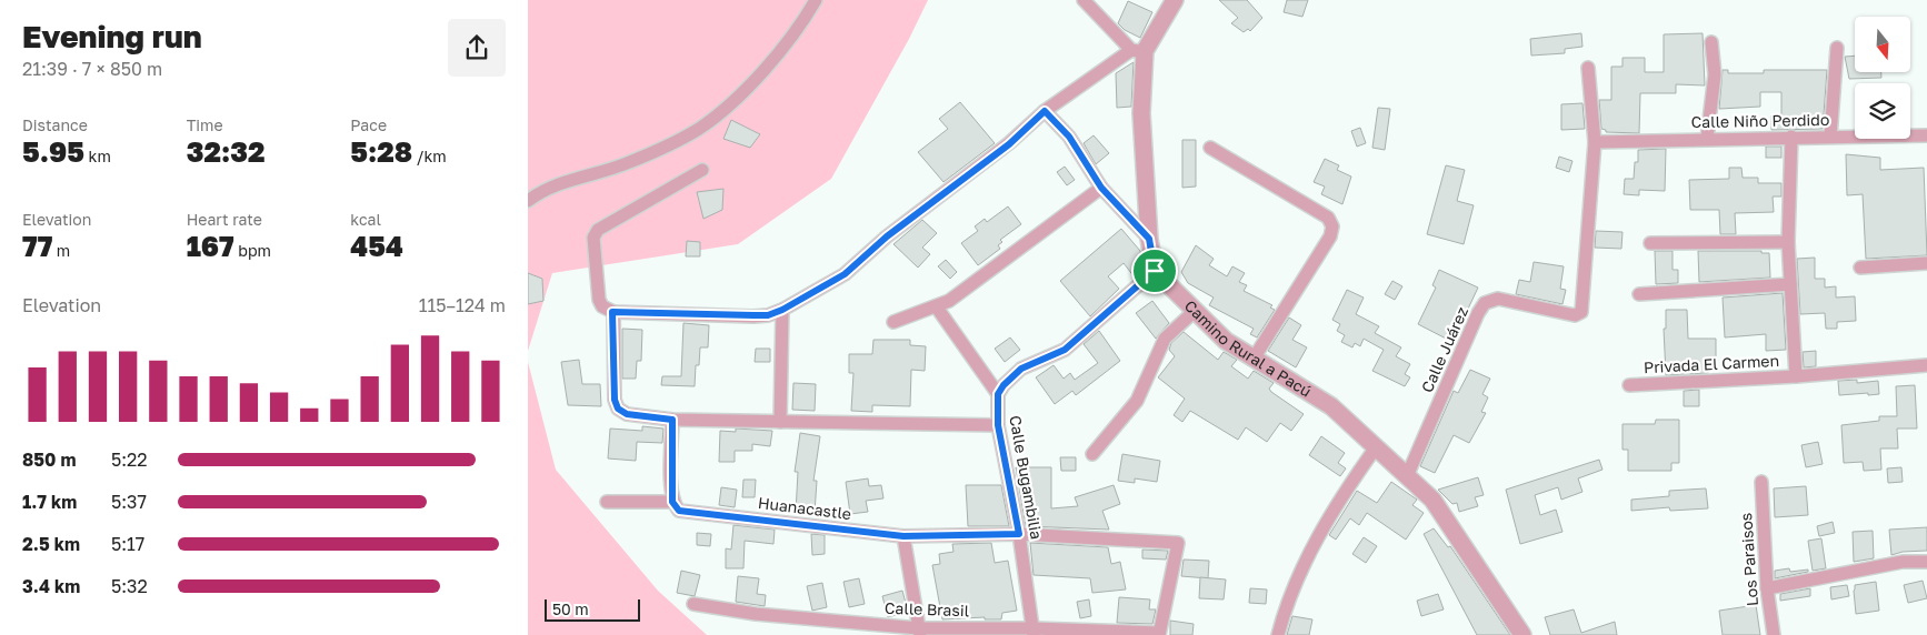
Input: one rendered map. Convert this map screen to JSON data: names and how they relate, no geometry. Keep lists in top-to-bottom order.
{
  "streets": {
    "street": [
      "Calle Niño Perdido",
      "Camino Rural a Pacú",
      "Calle Juárez",
      "Privada El Carmen",
      "Calle Bugambilia",
      "Huanacastle",
      "Los Paraisos",
      "Calle Brasil"
    ]
  },
  "crossings": [
    ["Calle Niño Perdido", "Calle Juárez"],
    ["Camino Rural a Pacú", "Calle Juárez"],
    ["Calle Bugambilia", "Huanacastle"],
    ["Calle Bugambilia", "Calle Brasil"],
    ["Huanacastle", "Calle Brasil"]
  ],
  "scale_bar": "50 m",
  "north": "bottom",
  "page": {
    "heading": ["Evening run", "21:39 · 7 × 850 m"],
    "stats": [
      ["Distance", "5.95 km"],
      ["Time", "32:32"],
      ["Pace", "5:28 /km"],
      ["Elevation", "77 m"],
      ["Heart rate", "167 bpm"],
      ["kcal", "454"]
    ],
    "chart": ["Elevation", "115–124 m"],
    "list": [
      {
        "name": "850 m",
        "note": "5:22"
      },
      {
        "name": "1.7 km",
        "note": "5:37"
      },
      {
        "name": "2.5 km",
        "note": "5:17"
      },
      {
        "name": "3.4 km",
        "note": "5:32"
      }
    ],
    "scale": "50 m"
  }
}
